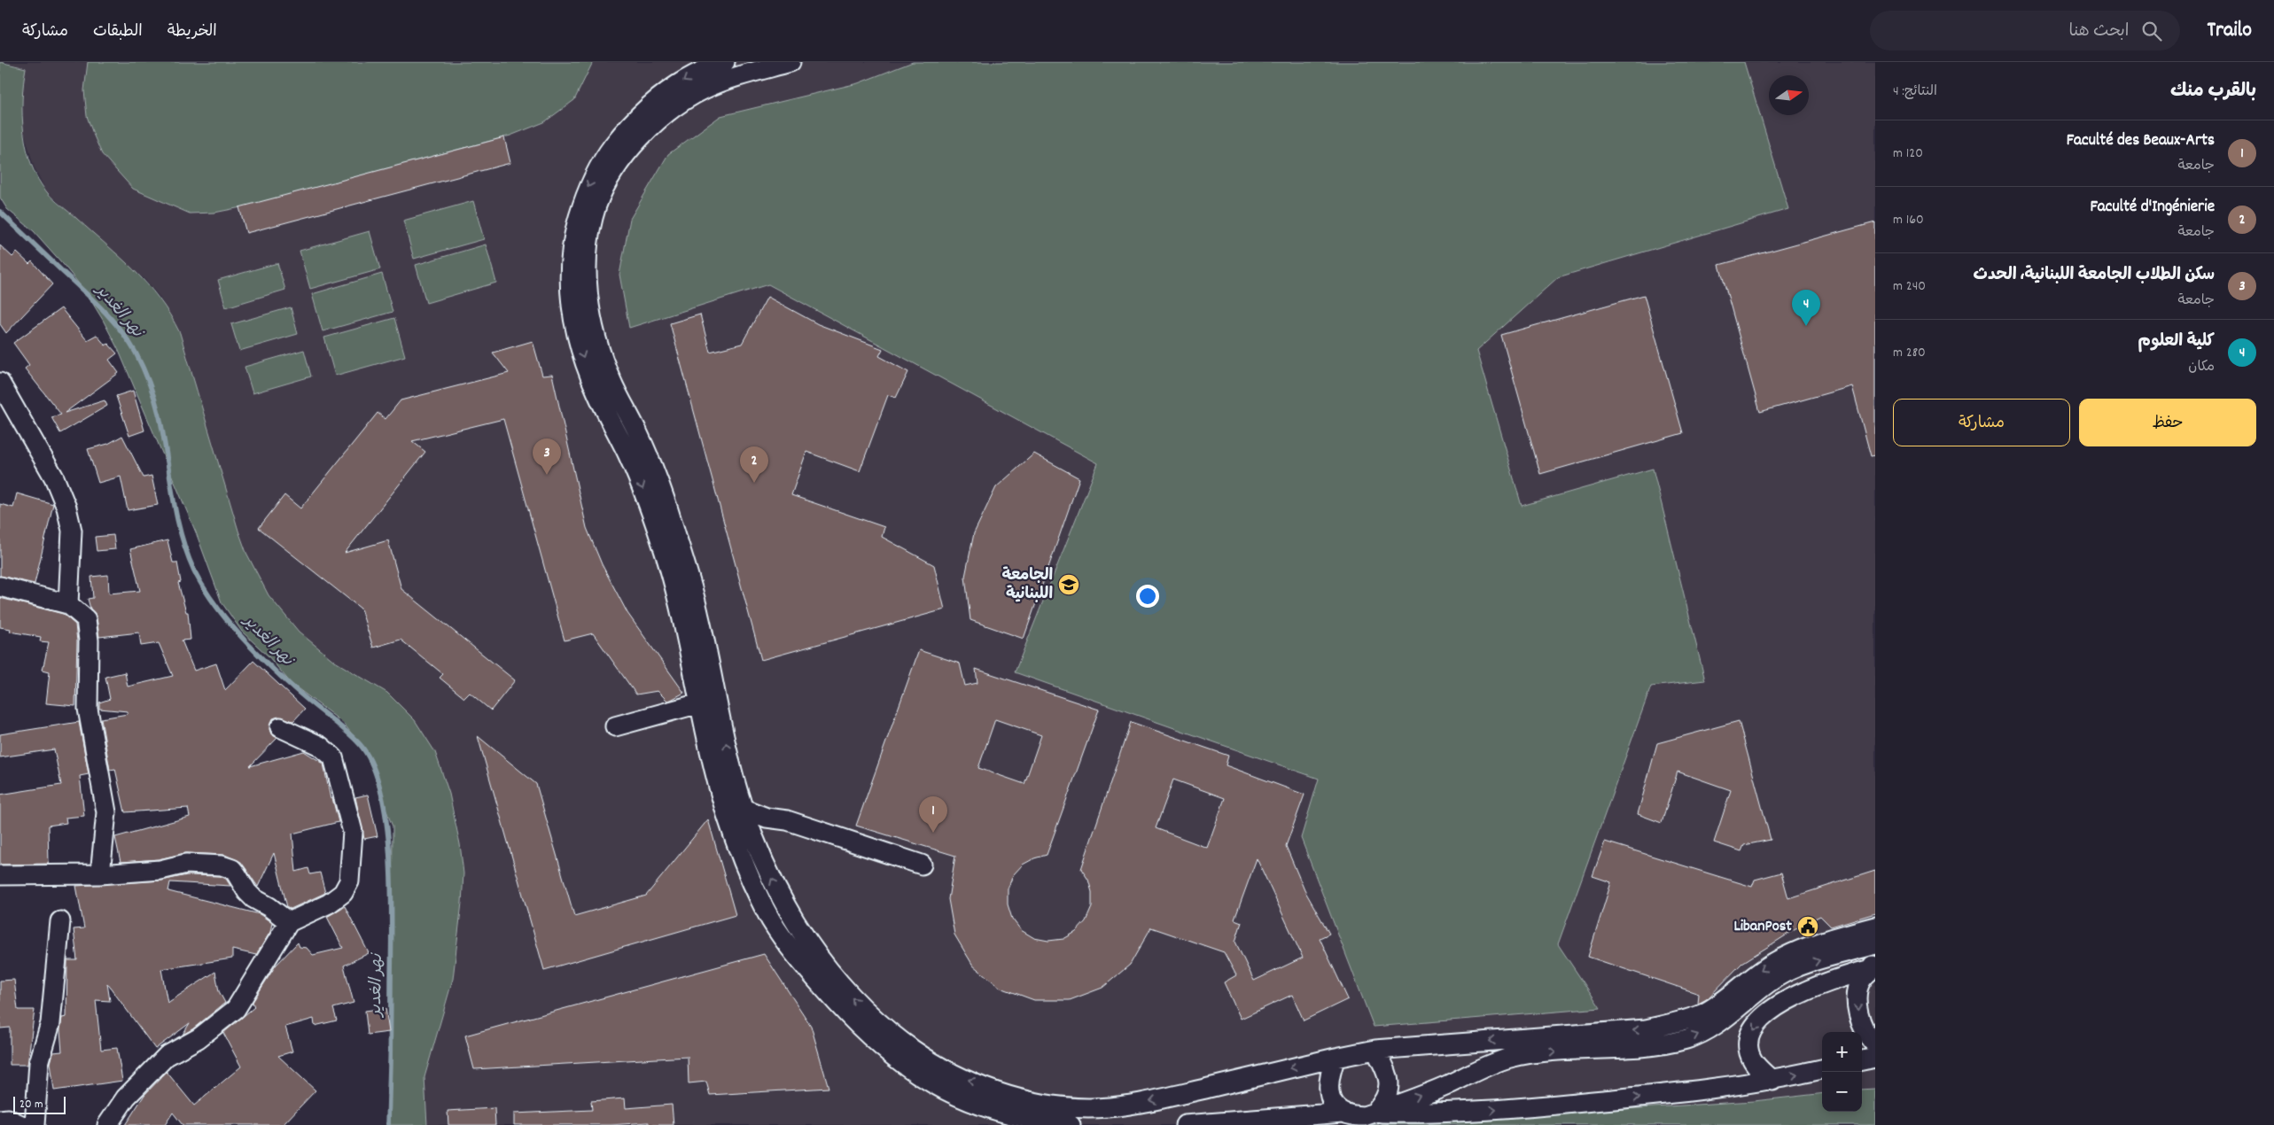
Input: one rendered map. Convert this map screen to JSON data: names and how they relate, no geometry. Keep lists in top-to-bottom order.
{
  "water": ["نهر الغدير"],
  "places": {
    "school or university": ["الجامعة اللبنانية"],
    "public building": ["LibanPost"]
  },
  "scale_bar": "20 m",
  "north": "right",
  "page": {
    "header": "Trailo",
    "search": "ابحث هنا",
    "nav": ["الخريطة", "الطبقات", "مشاركة"],
    "heading": ["بالقرب منك", "النتائج: 4"],
    "list": [
      {
        "mark": "1",
        "name": "Faculté des Beaux-Arts",
        "note": "جامعة",
        "value": "120 m"
      },
      {
        "mark": "2",
        "name": "Faculté d'Ingénierie",
        "note": "جامعة",
        "value": "160 m"
      },
      {
        "mark": "3",
        "name": "سكن الطلاب الجامعة اللبنانية، الحدث",
        "note": "جامعة",
        "value": "240 m"
      },
      {
        "mark": "4",
        "name": "كلية العلوم",
        "note": "مكان",
        "value": "280 m"
      }
    ],
    "pins": [
      "4",
      "3",
      "2",
      "1"
    ],
    "buttons": ["حفظ", "مشاركة"],
    "map_buttons": ["+", "−"],
    "scale": "20 m"
  }
}
